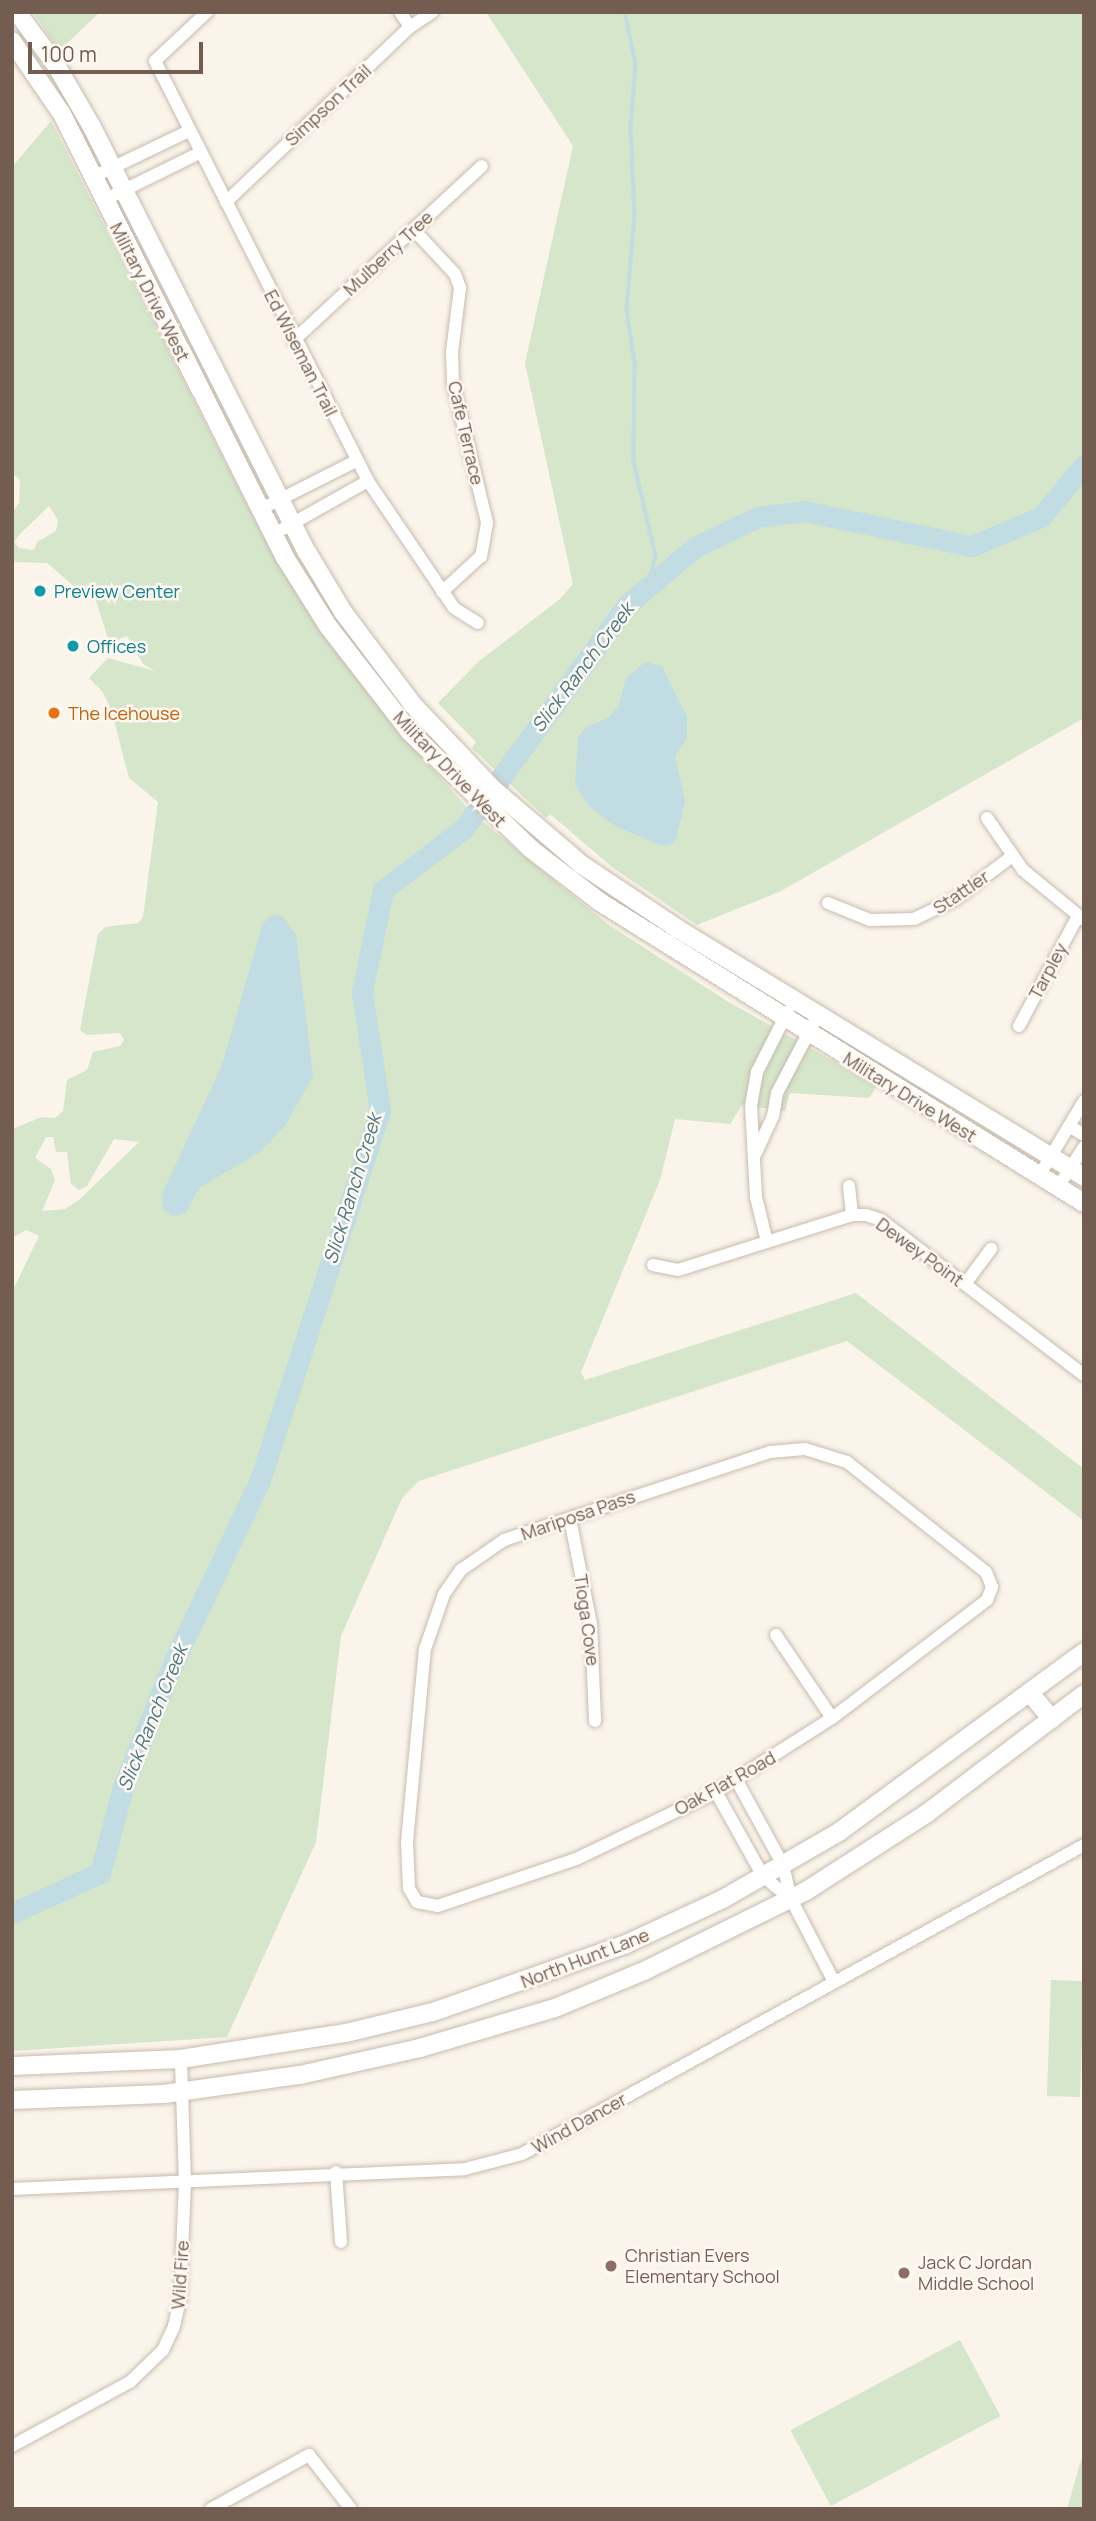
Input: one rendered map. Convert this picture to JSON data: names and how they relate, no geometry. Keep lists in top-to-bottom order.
{
  "streets": {
    "main road": ["Military Drive West", "North Hunt Lane"],
    "street": [
      "Simpson Trail",
      "Mulberry Tree",
      "Ed Wiseman Trail",
      "Cafe Terrace",
      "Stattler",
      "Tarpley",
      "Dewey Point",
      "Mariposa Pass",
      "Tioga Cove",
      "Oak Flat Road",
      "Wind Dancer",
      "Wild Fire"
    ]
  },
  "crossings": [
    ["Simpson Trail", "Ed Wiseman Trail"],
    ["Mulberry Tree", "Ed Wiseman Trail"],
    ["Mulberry Tree", "Cafe Terrace"],
    ["Ed Wiseman Trail", "Cafe Terrace"],
    ["Mariposa Pass", "Tioga Cove"],
    ["Mariposa Pass", "Oak Flat Road"],
    ["North Hunt Lane", "Wild Fire"],
    ["Wind Dancer", "Wild Fire"]
  ],
  "water": ["Slick Ranch Creek"],
  "places": [
    "Preview Center",
    "Offices",
    "The Icehouse",
    "Christian Evers Elementary School",
    "Jack C Jordan Middle School"
  ],
  "scale_bar": "100 m"
}
